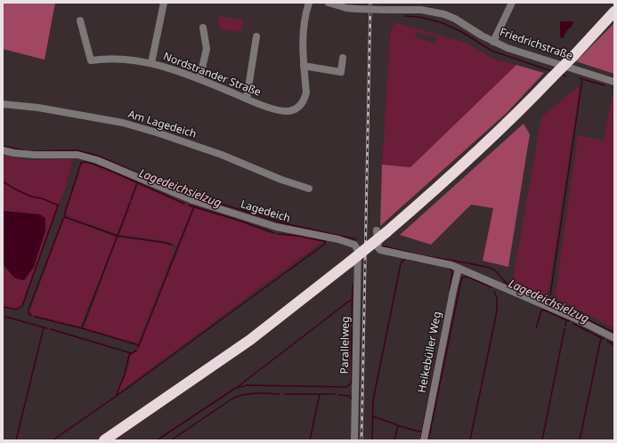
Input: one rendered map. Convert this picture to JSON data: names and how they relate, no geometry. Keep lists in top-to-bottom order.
{
  "streets": {
    "street": [
      "Friedrichstraße",
      "Nordstrander Straße",
      "Am Lagedeich",
      "Lagedeich",
      "Parallelweg",
      "Heikebüller Weg"
    ]
  },
  "crossings": [
    ["Lagedeich", "Parallelweg"]
  ],
  "water": ["Lagedeichsielzug"]
}
